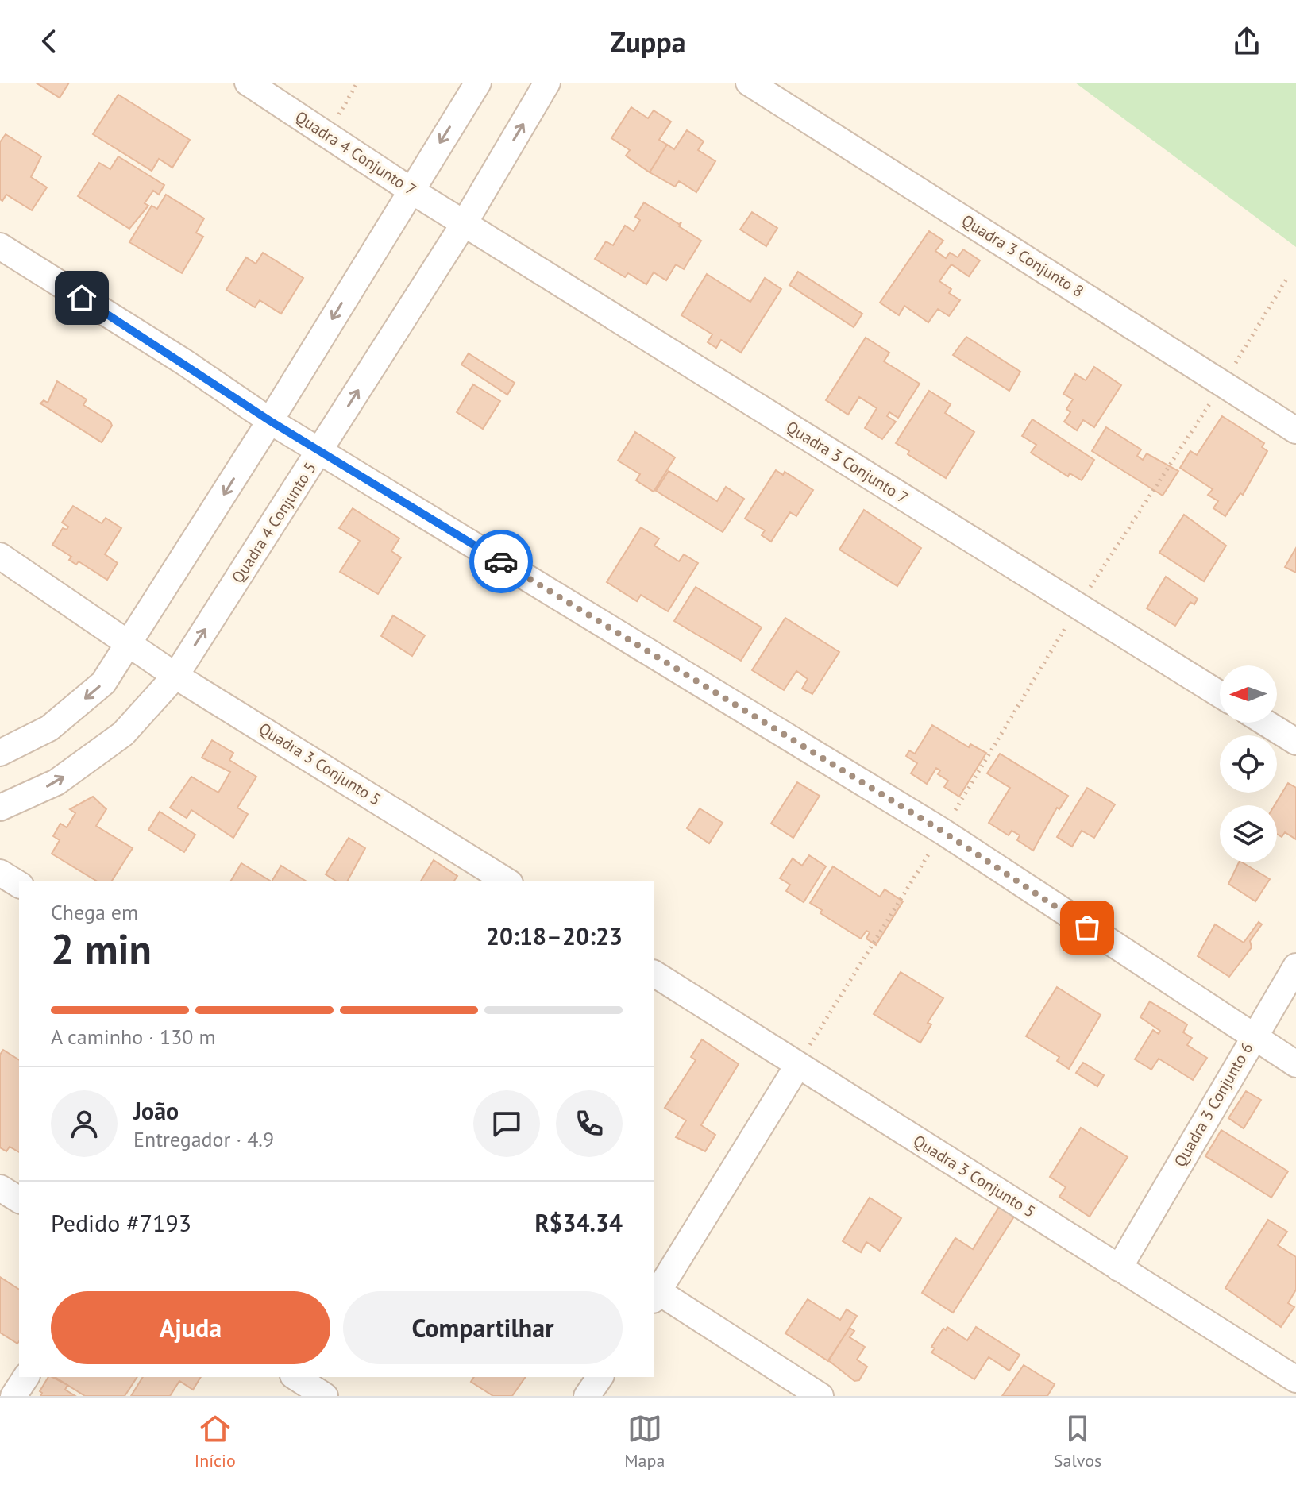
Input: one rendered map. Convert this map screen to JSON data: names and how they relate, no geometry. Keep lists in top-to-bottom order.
{
  "streets": {
    "street": [
      "Quadra 4 Conjunto 7",
      "Quadra 3 Conjunto 8",
      "Quadra 3 Conjunto 7",
      "Quadra 4 Conjunto 5",
      "Quadra 3 Conjunto 5",
      "Quadra 3 Conjunto 6"
    ]
  },
  "crossings": [
    ["Quadra 4 Conjunto 7", "Quadra 3 Conjunto 7"],
    ["Quadra 4 Conjunto 7", "Quadra 4 Conjunto 5"],
    ["Quadra 3 Conjunto 7", "Quadra 4 Conjunto 5"],
    ["Quadra 4 Conjunto 5", "Quadra 3 Conjunto 5"],
    ["Quadra 4 Conjunto 5", "Quadra 3 Conjunto 6"],
    ["Quadra 3 Conjunto 5", "Quadra 3 Conjunto 6"]
  ],
  "north": "left",
  "page": {
    "header": "Zuppa",
    "heading": ["2 min", "Chega em", "20:18–20:23"],
    "panel": [
      "João",
      "Entregador · 4.9",
      "Pedido #7193",
      "R$34.34"
    ],
    "bar": "A caminho · 130 m",
    "buttons": ["Ajuda", "Compartilhar"],
    "tabs": ["Início", "Mapa", "Salvos"]
  }
}
